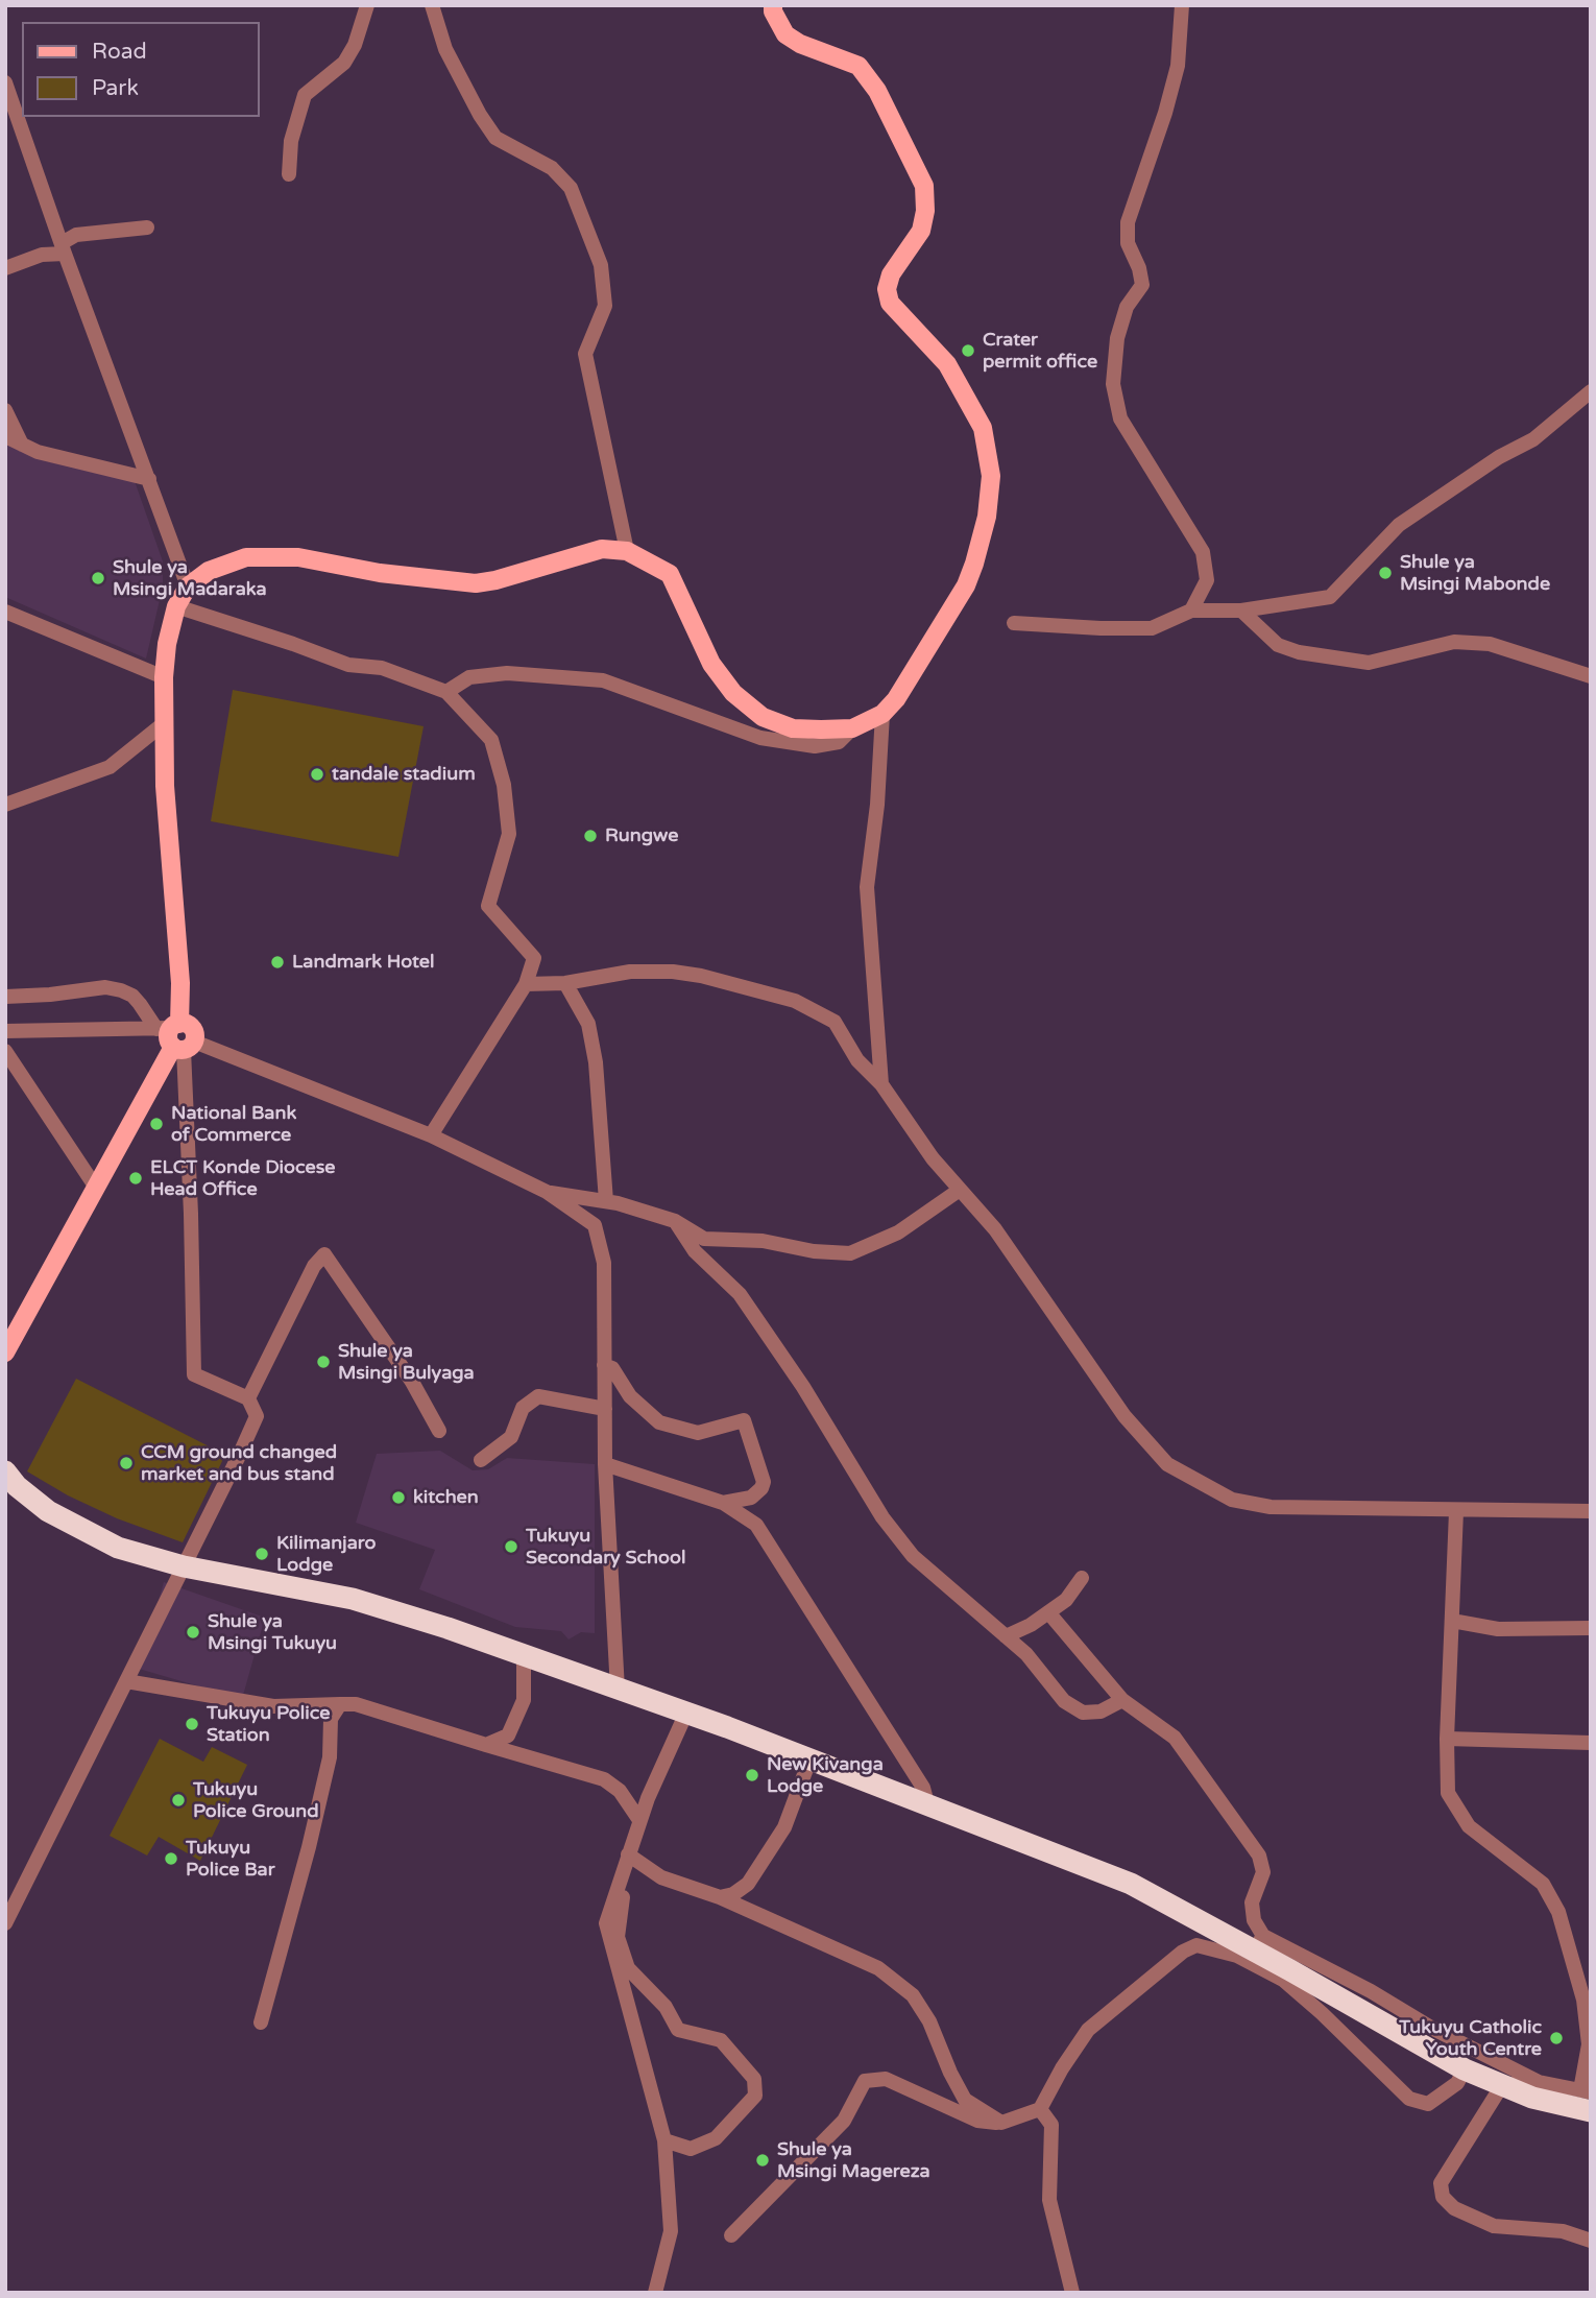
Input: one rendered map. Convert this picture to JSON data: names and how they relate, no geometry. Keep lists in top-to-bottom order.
{
  "places": [
    "Crater permit office",
    "Shule ya Msingi Mabonde",
    "Shule ya Msingi Madaraka",
    "tandale stadium",
    "Rungwe",
    "Landmark Hotel",
    "National Bank of Commerce",
    "ELCT Konde Diocese Head Office",
    "Shule ya Msingi Bulyaga",
    "CCM ground changed market and bus stand",
    "kitchen",
    "Tukuyu Secondary School",
    "Kilimanjaro Lodge",
    "Shule ya Msingi Tukuyu",
    "Tukuyu Police Station",
    "New Kivanga Lodge",
    "Tukuyu Police Ground",
    "Tukuyu Police Bar",
    "Tukuyu Catholic Youth Centre",
    "Shule ya Msingi Magereza"
  ],
  "legend": ["Road", "Park"]
}
